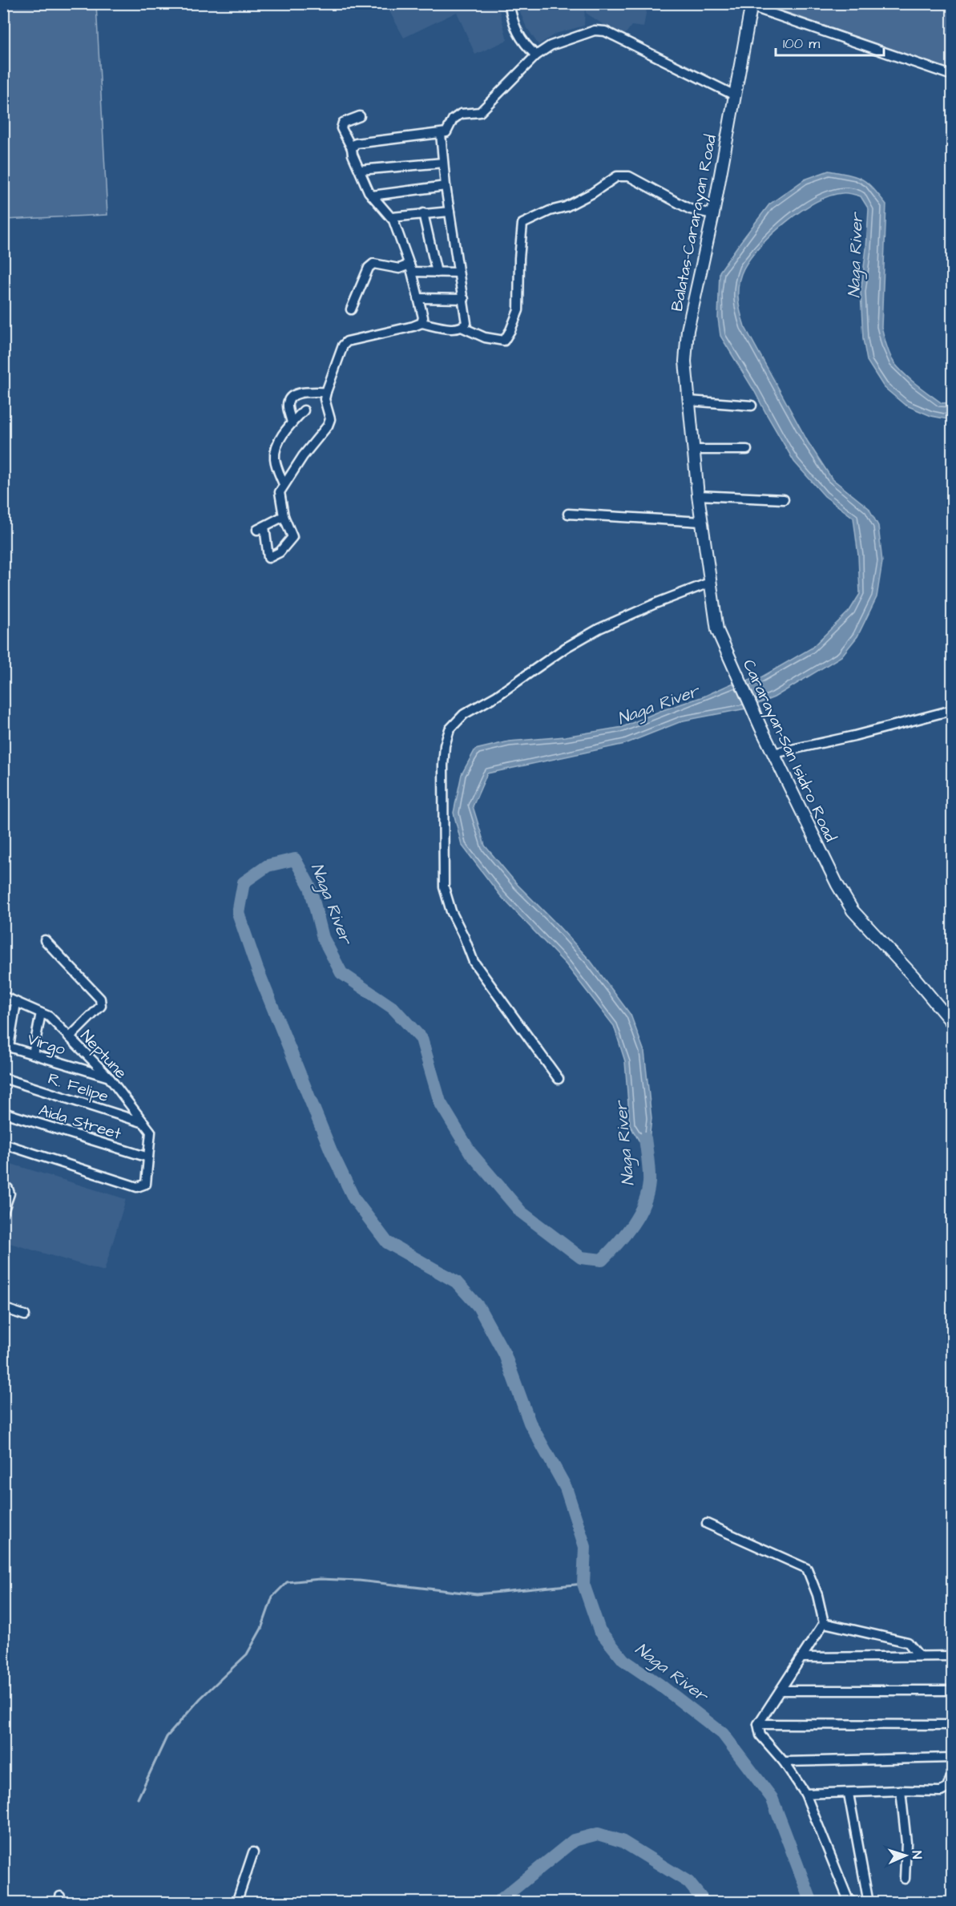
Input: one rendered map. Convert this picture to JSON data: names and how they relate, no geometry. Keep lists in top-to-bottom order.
{
  "streets": {
    "main road": ["Balatas-Cararayan Road", "Cararayan-San Isidro Road"],
    "street": [
      "Virgo",
      "Neptune",
      "R. Felipe",
      "Aida Street"
    ]
  },
  "crossings": [
    ["Balatas-Cararayan Road", "Cararayan-San Isidro Road"],
    ["Virgo", "Neptune"],
    ["Neptune", "R. Felipe"],
    ["Neptune", "Aida Street"]
  ],
  "water": ["Naga River"],
  "scale_bar": "100 m",
  "north": "right"
}
